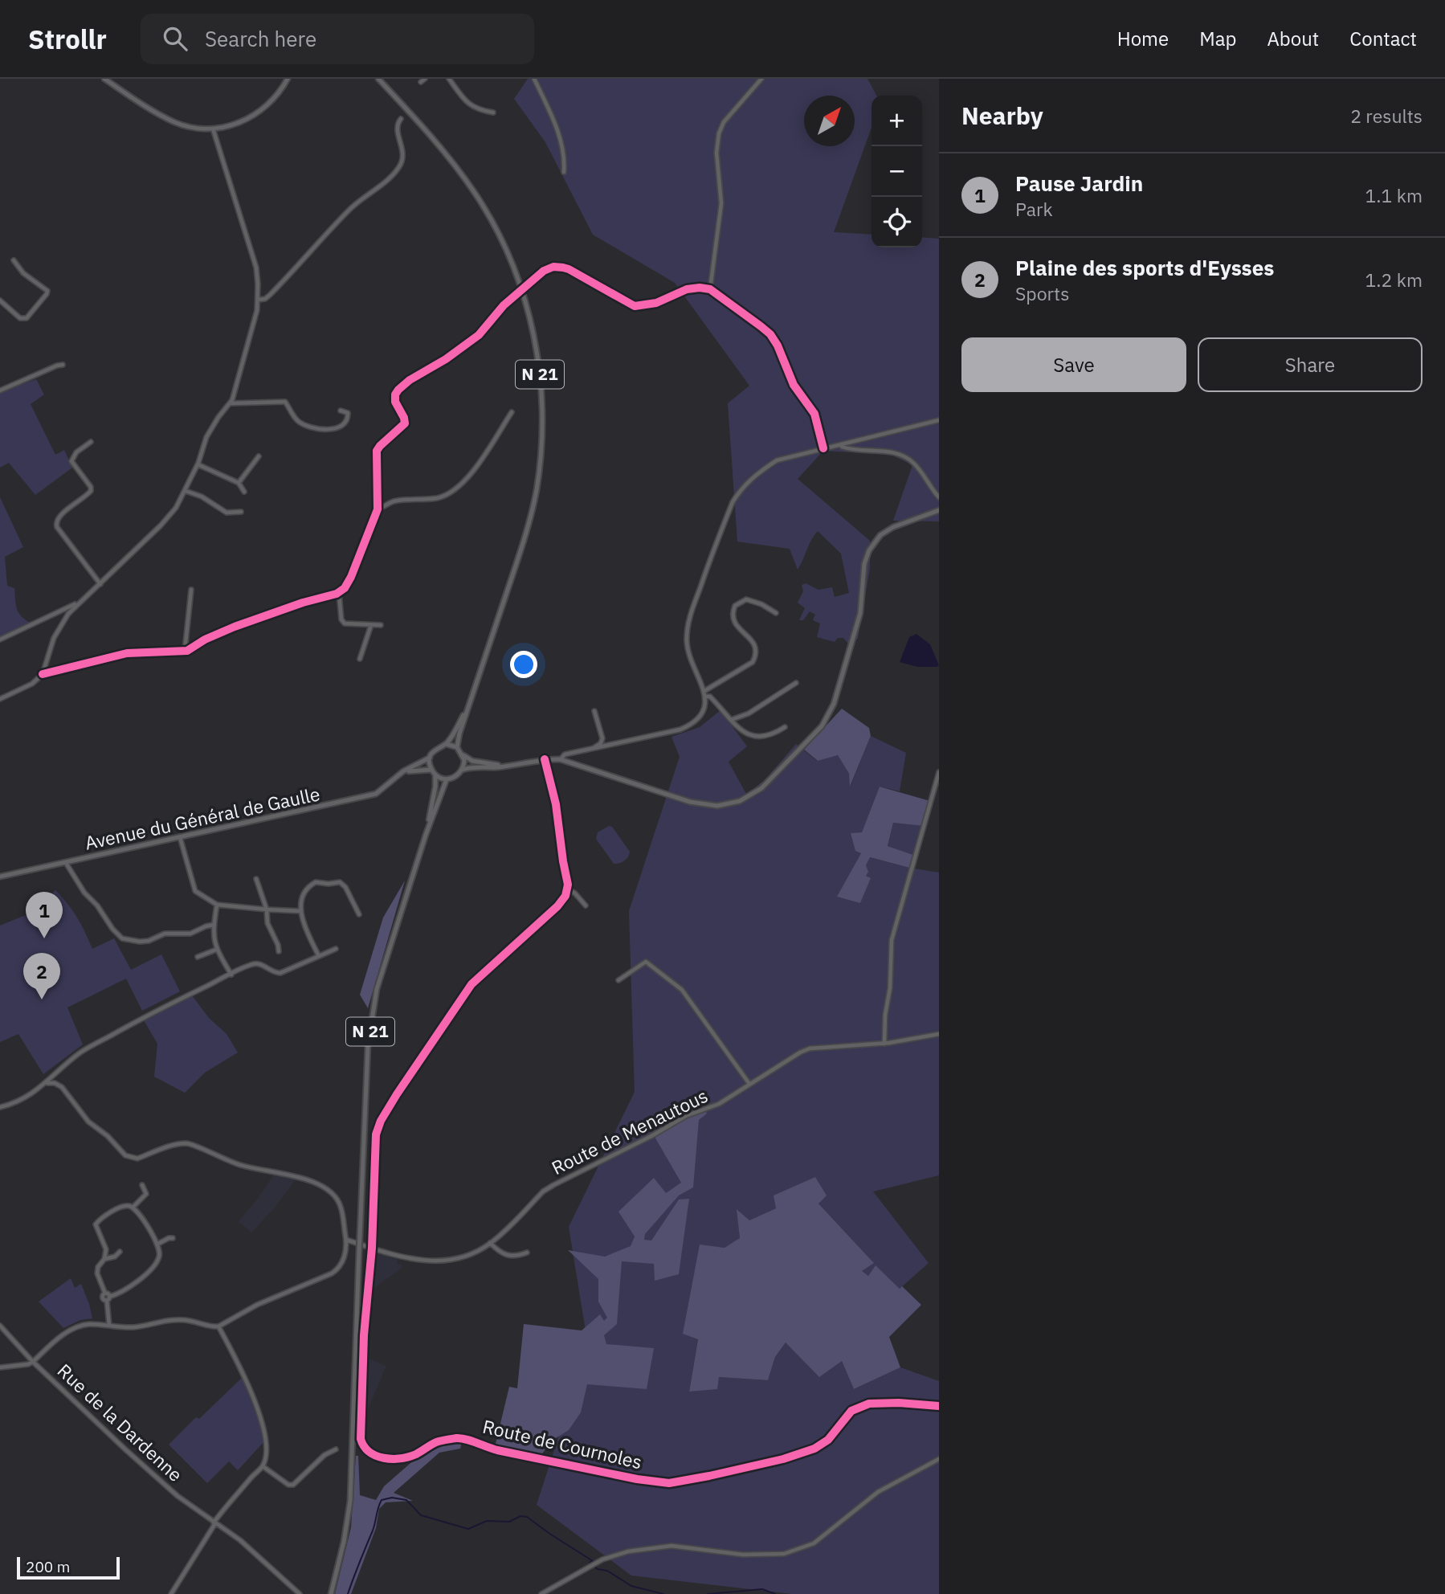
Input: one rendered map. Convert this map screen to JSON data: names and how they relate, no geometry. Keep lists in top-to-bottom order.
{
  "streets": {
    "main road": ["N 21", "Avenue du Général de Gaulle"],
    "street": ["Route de Menautous", "Rue de la Dardenne", "Route de Cournoles"]
  },
  "crossings": [
    ["N 21", "Avenue du Général de Gaulle"],
    ["Route de Menautous", "Route de Cournoles"]
  ],
  "scale_bar": "200 m",
  "north": "top right",
  "page": {
    "header": "Strollr",
    "search": "Search here",
    "nav": [
      "Home",
      "Map",
      "About",
      "Contact"
    ],
    "heading": ["Nearby", "2 results"],
    "map_buttons": ["+", "−"],
    "list": [
      {
        "mark": "1",
        "name": "Pause Jardin",
        "note": "Park",
        "value": "1.1 km"
      },
      {
        "mark": "2",
        "name": "Plaine des sports d'Eysses",
        "note": "Sports",
        "value": "1.2 km"
      }
    ],
    "buttons": ["Save", "Share"],
    "pins": ["1", "2"],
    "scale": "200 m"
  }
}
